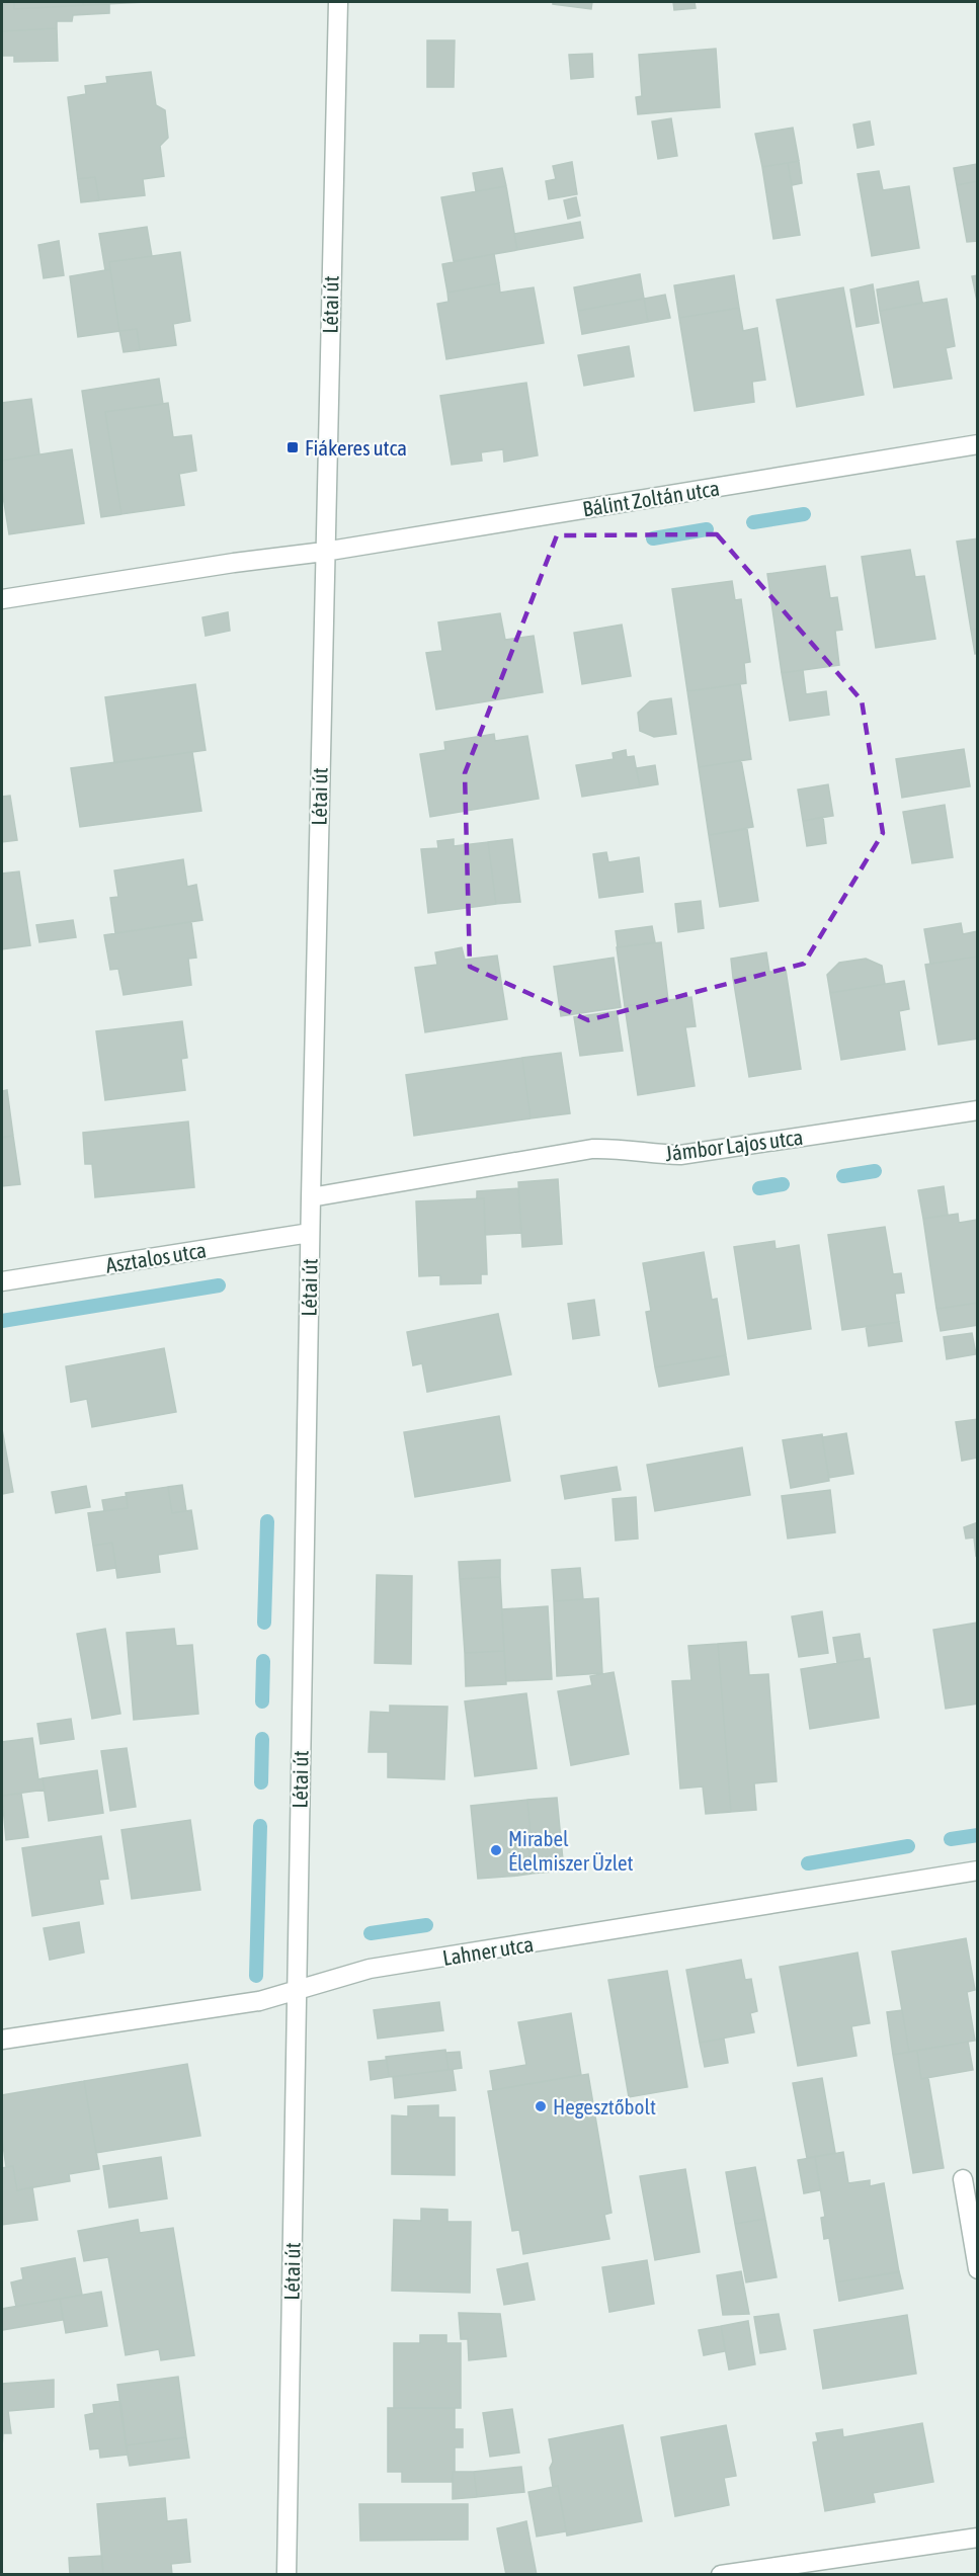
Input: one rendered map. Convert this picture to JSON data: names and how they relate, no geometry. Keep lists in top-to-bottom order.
{
  "streets": {
    "street": [
      "Létai út",
      "Bálint Zoltán utca",
      "Jámbor Lajos utca",
      "Asztalos utca",
      "Lahner utca"
    ]
  },
  "crossings": [
    ["Létai út", "Bálint Zoltán utca"],
    ["Létai út", "Jámbor Lajos utca"],
    ["Létai út", "Asztalos utca"],
    ["Létai út", "Lahner utca"]
  ],
  "places": {
    "transit": ["Fiákeres utca"],
    "other": ["Mirabel Élelmiszer Üzlet", "Hegesztőbolt"]
  }
}
